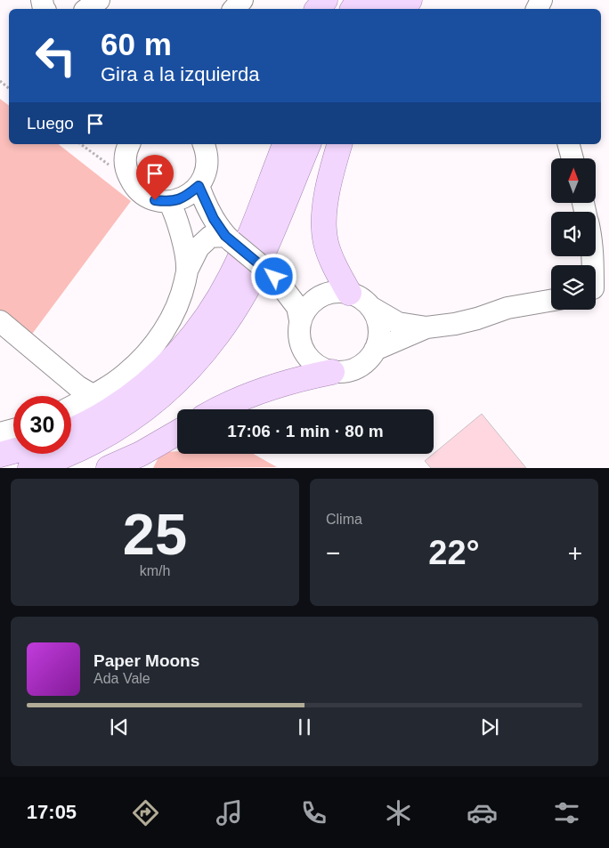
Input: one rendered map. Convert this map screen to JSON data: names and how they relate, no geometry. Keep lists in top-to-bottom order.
{
  "north": "top",
  "page": {
    "turn": ["60 m", "Gira a la izquierda"],
    "then": "Luego",
    "limit": "30",
    "trip": "17:06 · 1 min · 80 m",
    "tile": [
      ["25", "km/h"],
      "Clima"
    ],
    "heat": ["−", "22°", "+"],
    "song": ["Paper Moons", "Ada Vale"],
    "tabs": "17:05"
  }
}
